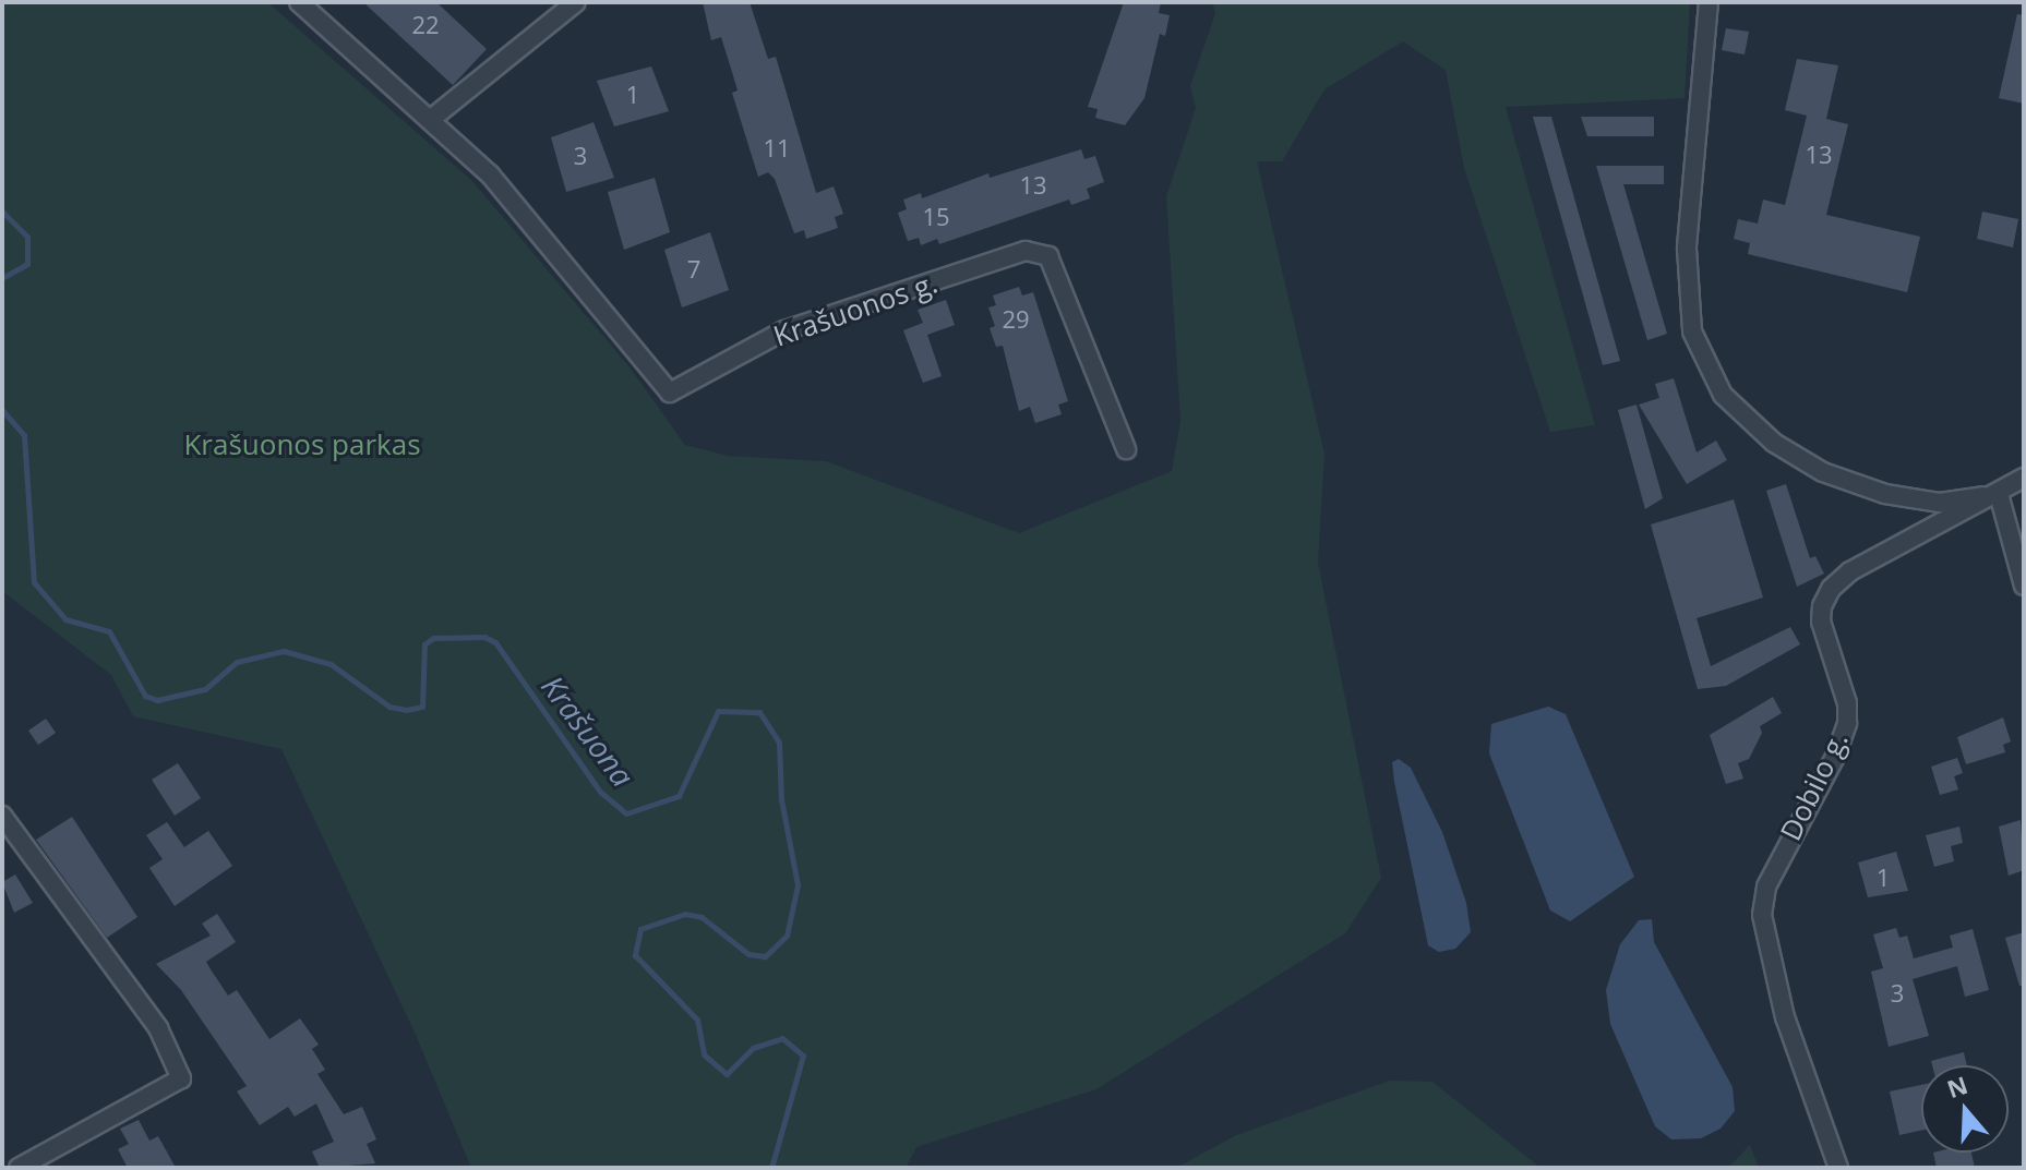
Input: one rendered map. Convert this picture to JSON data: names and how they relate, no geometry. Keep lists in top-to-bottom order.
{
  "streets": {
    "street": ["Krašuonos g.", "Dobilo g."]
  },
  "water": ["Krašuona"],
  "parks": ["Krašuonos parkas"],
  "house_numbers": [
    "22",
    "1",
    "11",
    "13",
    "3",
    "13",
    "15",
    "7",
    "29",
    "1",
    "3"
  ],
  "north": "top"
}
